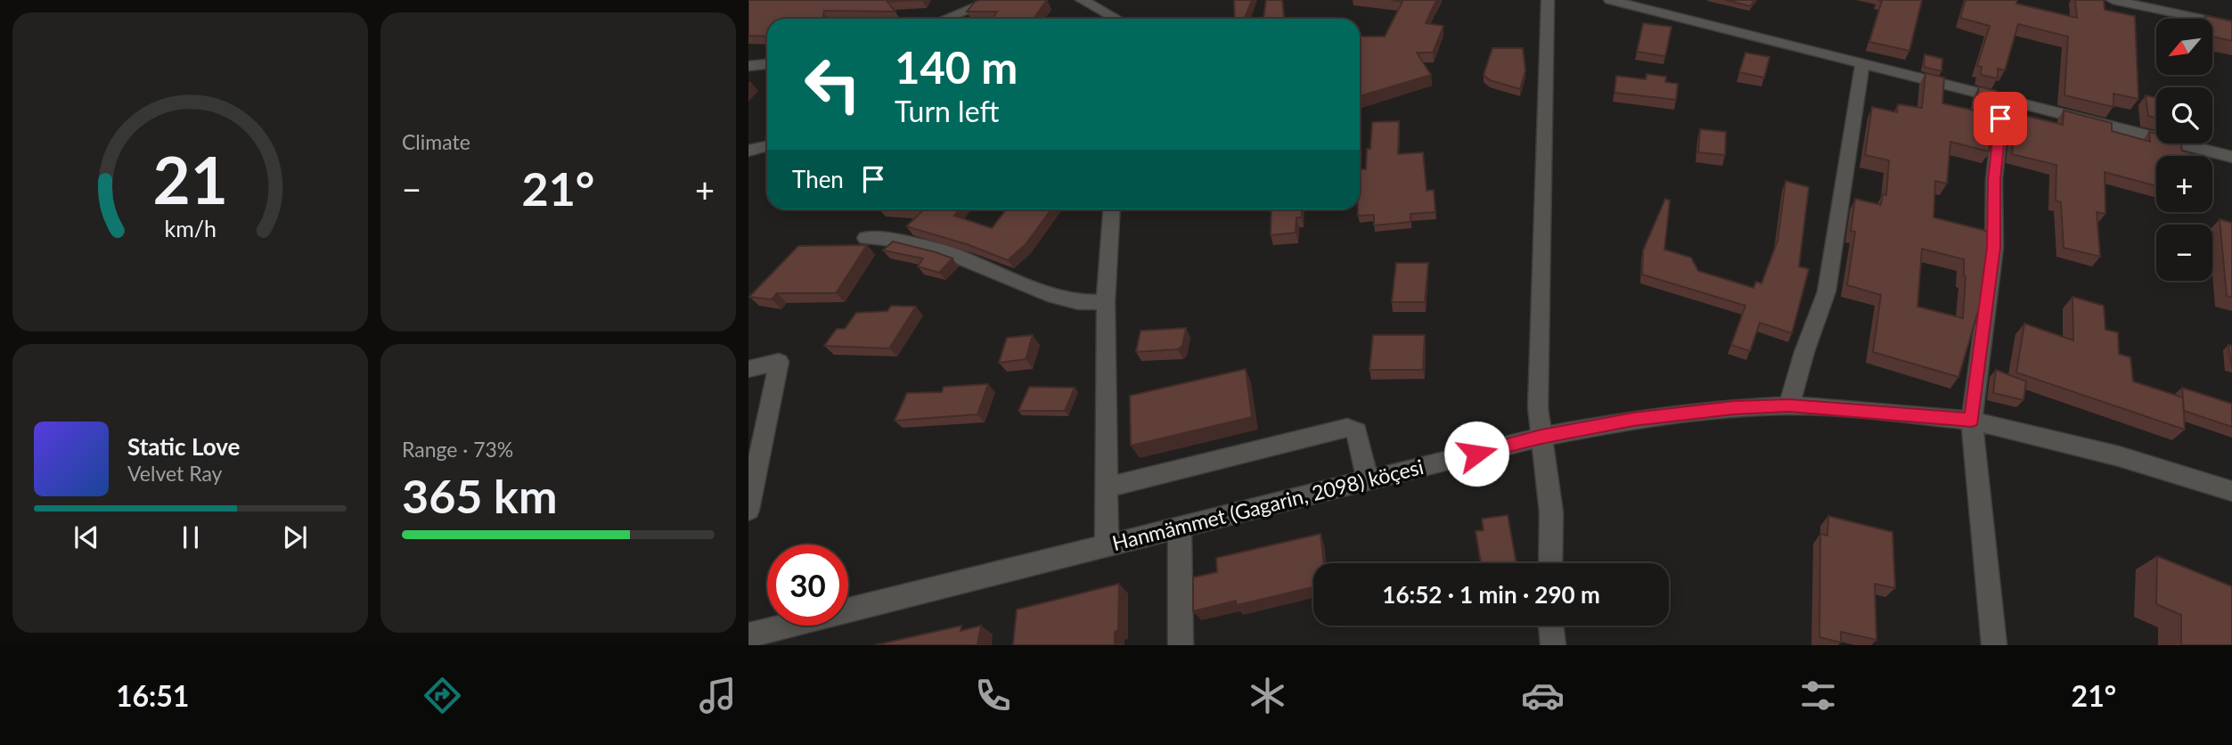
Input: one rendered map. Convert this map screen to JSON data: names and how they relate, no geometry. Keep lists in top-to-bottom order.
{
  "streets": {
    "street": ["Hanmämmet (Gagarin, 2098) köçesi"]
  },
  "north": "bottom left",
  "page": {
    "tile": [
      "Climate",
      ["Range · 73%", "365 km"]
    ],
    "map_buttons": ["+", "−"],
    "turn": ["140 m", "Turn left"],
    "then": "Then",
    "heat": ["−", "21°", "+"],
    "song": ["Static Love", "Velvet Ray"],
    "limit": "30",
    "trip": "16:52 · 1 min · 290 m",
    "tabs": ["16:51", "21°"],
    "gauge": ["21", "km/h"]
  }
}
